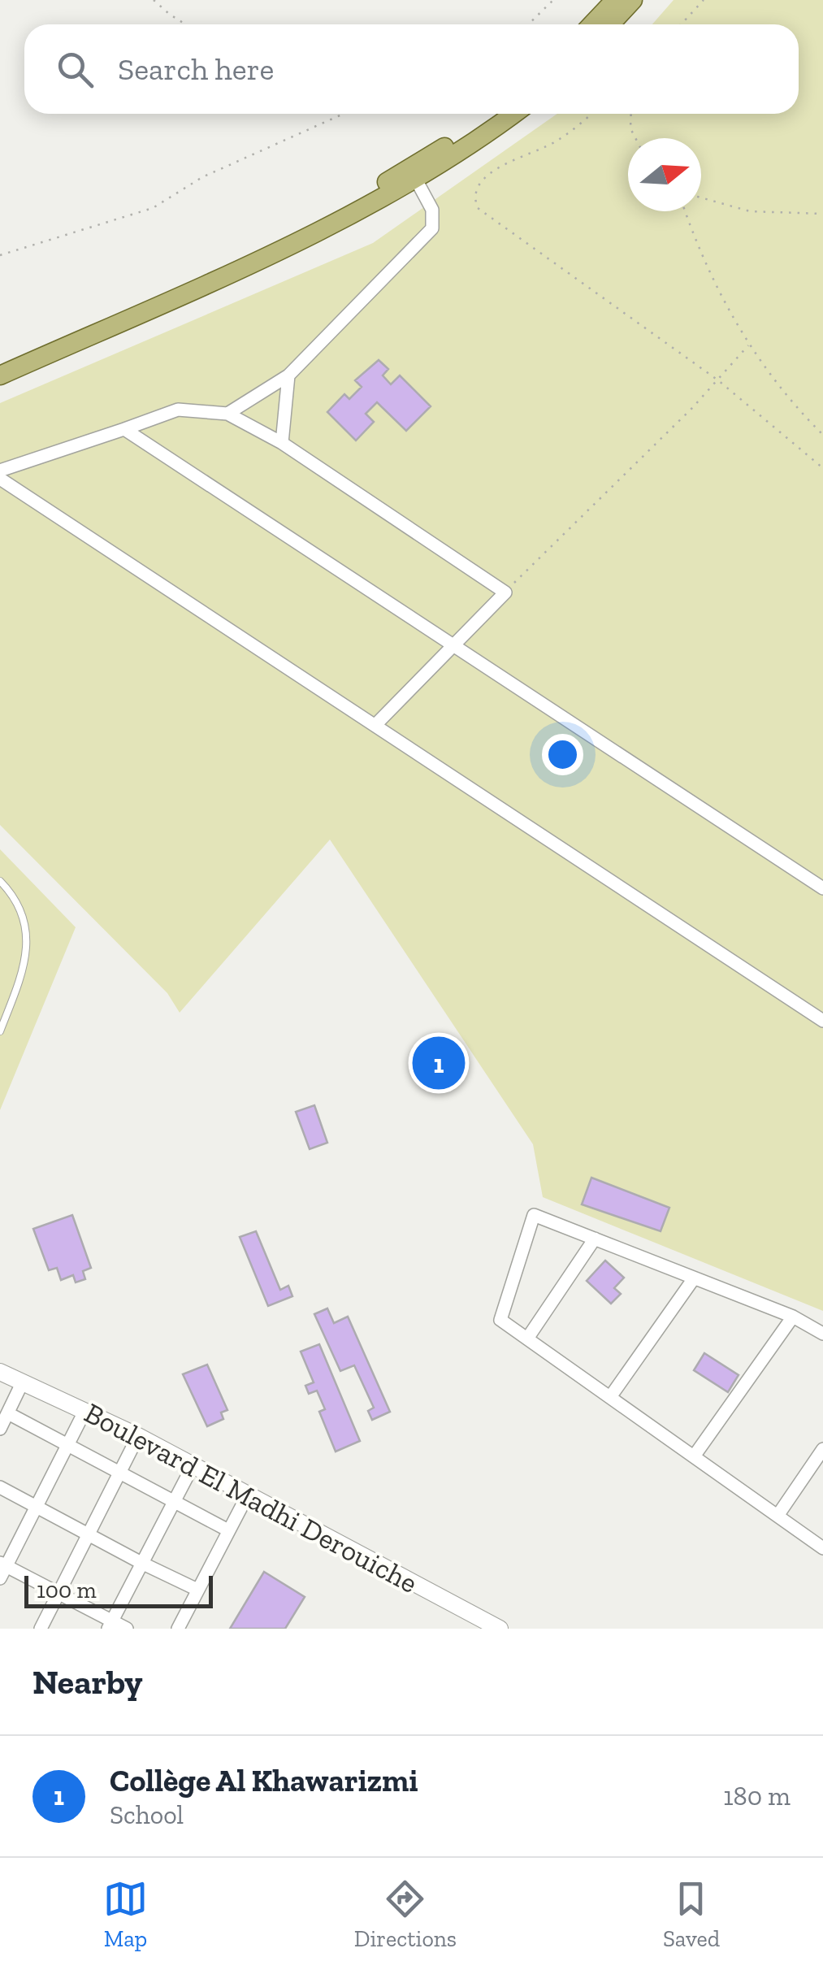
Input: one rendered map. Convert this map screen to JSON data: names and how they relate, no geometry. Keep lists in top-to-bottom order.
{
  "streets": {
    "street": ["Boulevard El Madhi Derouiche"]
  },
  "scale_bar": "100 m",
  "north": "right",
  "page": {
    "search": "Search here",
    "pins": "1",
    "scale": "100 m",
    "heading": "Nearby",
    "list": [
      {
        "mark": "1",
        "name": "Collège Al Khawarizmi",
        "note": "School",
        "value": "180 m"
      }
    ],
    "nav": ["Map", "Directions", "Saved"]
  }
}
